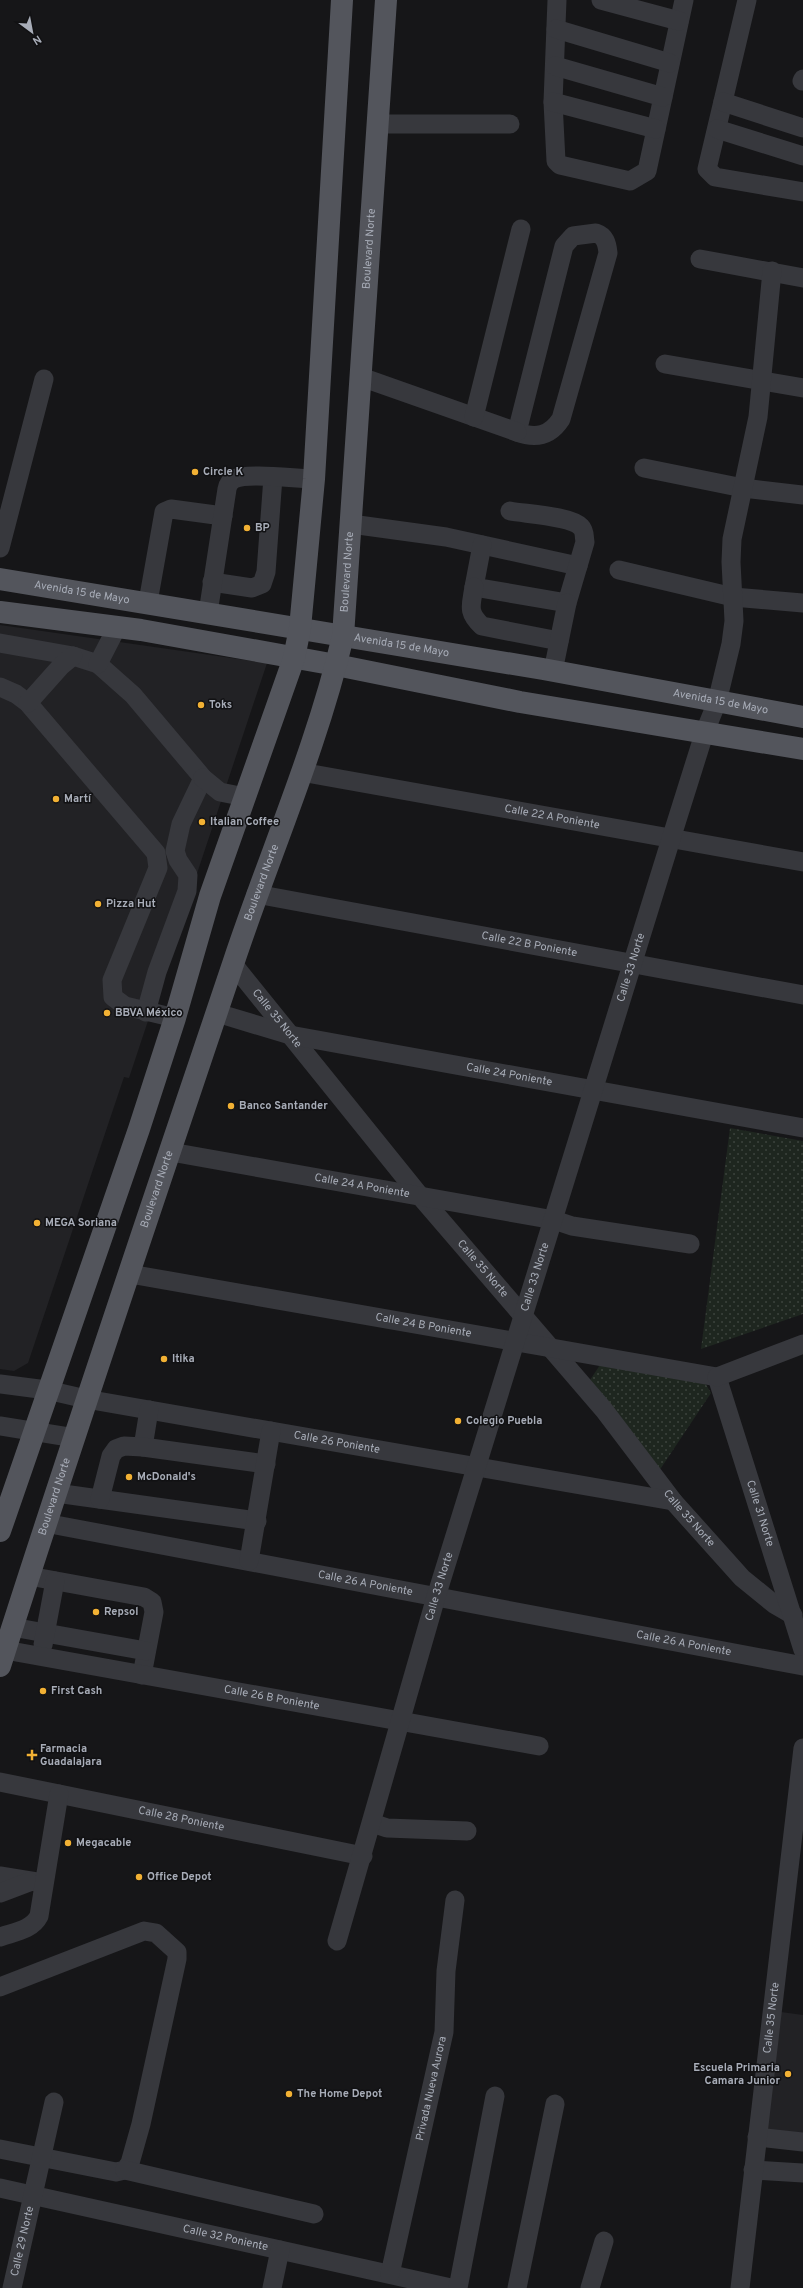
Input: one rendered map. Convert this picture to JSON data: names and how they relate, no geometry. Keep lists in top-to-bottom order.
{
  "streets": {
    "main road": ["Boulevard Norte", "Avenida 15 de Mayo"],
    "street": [
      "Calle 22 A Poniente",
      "Calle 22 B Poniente",
      "Calle 33 Norte",
      "Calle 35 Norte",
      "Calle 24 Poniente",
      "Calle 24 A Poniente",
      "Calle 24 B Poniente",
      "Calle 26 Poniente",
      "Calle 31 Norte",
      "Calle 26 A Poniente",
      "Calle 26 B Poniente",
      "Calle 28 Poniente",
      "Privada Nueva Aurora",
      "Calle 32 Poniente",
      "Calle 29 Norte"
    ]
  },
  "crossings": [
    ["Boulevard Norte", "Avenida 15 de Mayo"],
    ["Boulevard Norte", "Calle 22 A Poniente"],
    ["Boulevard Norte", "Calle 22 B Poniente"],
    ["Boulevard Norte", "Calle 35 Norte"],
    ["Boulevard Norte", "Calle 24 Poniente"],
    ["Boulevard Norte", "Calle 24 A Poniente"],
    ["Boulevard Norte", "Calle 24 B Poniente"],
    ["Boulevard Norte", "Calle 26 Poniente"],
    ["Boulevard Norte", "Calle 26 A Poniente"],
    ["Boulevard Norte", "Calle 26 B Poniente"],
    ["Avenida 15 de Mayo", "Calle 33 Norte"],
    ["Calle 22 A Poniente", "Calle 33 Norte"],
    ["Calle 22 B Poniente", "Calle 33 Norte"],
    ["Calle 33 Norte", "Calle 35 Norte"],
    ["Calle 33 Norte", "Calle 24 Poniente"],
    ["Calle 33 Norte", "Calle 24 A Poniente"],
    ["Calle 33 Norte", "Calle 24 B Poniente"],
    ["Calle 33 Norte", "Calle 26 Poniente"],
    ["Calle 33 Norte", "Calle 26 A Poniente"],
    ["Calle 33 Norte", "Calle 26 B Poniente"],
    ["Calle 33 Norte", "Calle 28 Poniente"],
    ["Calle 35 Norte", "Calle 24 Poniente"],
    ["Calle 35 Norte", "Calle 24 A Poniente"],
    ["Calle 35 Norte", "Calle 24 B Poniente"],
    ["Calle 35 Norte", "Calle 26 Poniente"],
    ["Calle 35 Norte", "Calle 31 Norte"],
    ["Calle 24 B Poniente", "Calle 31 Norte"],
    ["Privada Nueva Aurora", "Calle 32 Poniente"],
    ["Calle 32 Poniente", "Calle 29 Norte"]
  ],
  "places": {
    "other": [
      "Circle K",
      "BP",
      "Toks",
      "Martí",
      "Italian Coffee",
      "Pizza Hut",
      "BBVA México",
      "Banco Santander",
      "MEGA Soriana",
      "Itika",
      "Colegio Puebla",
      "McDonald's",
      "Repsol",
      "First Cash",
      "Megacable",
      "Office Depot",
      "Escuela Primaria Camara Junior",
      "The Home Depot"
    ],
    "health": ["Farmacia Guadalajara"]
  },
  "north": "bottom right"
}
